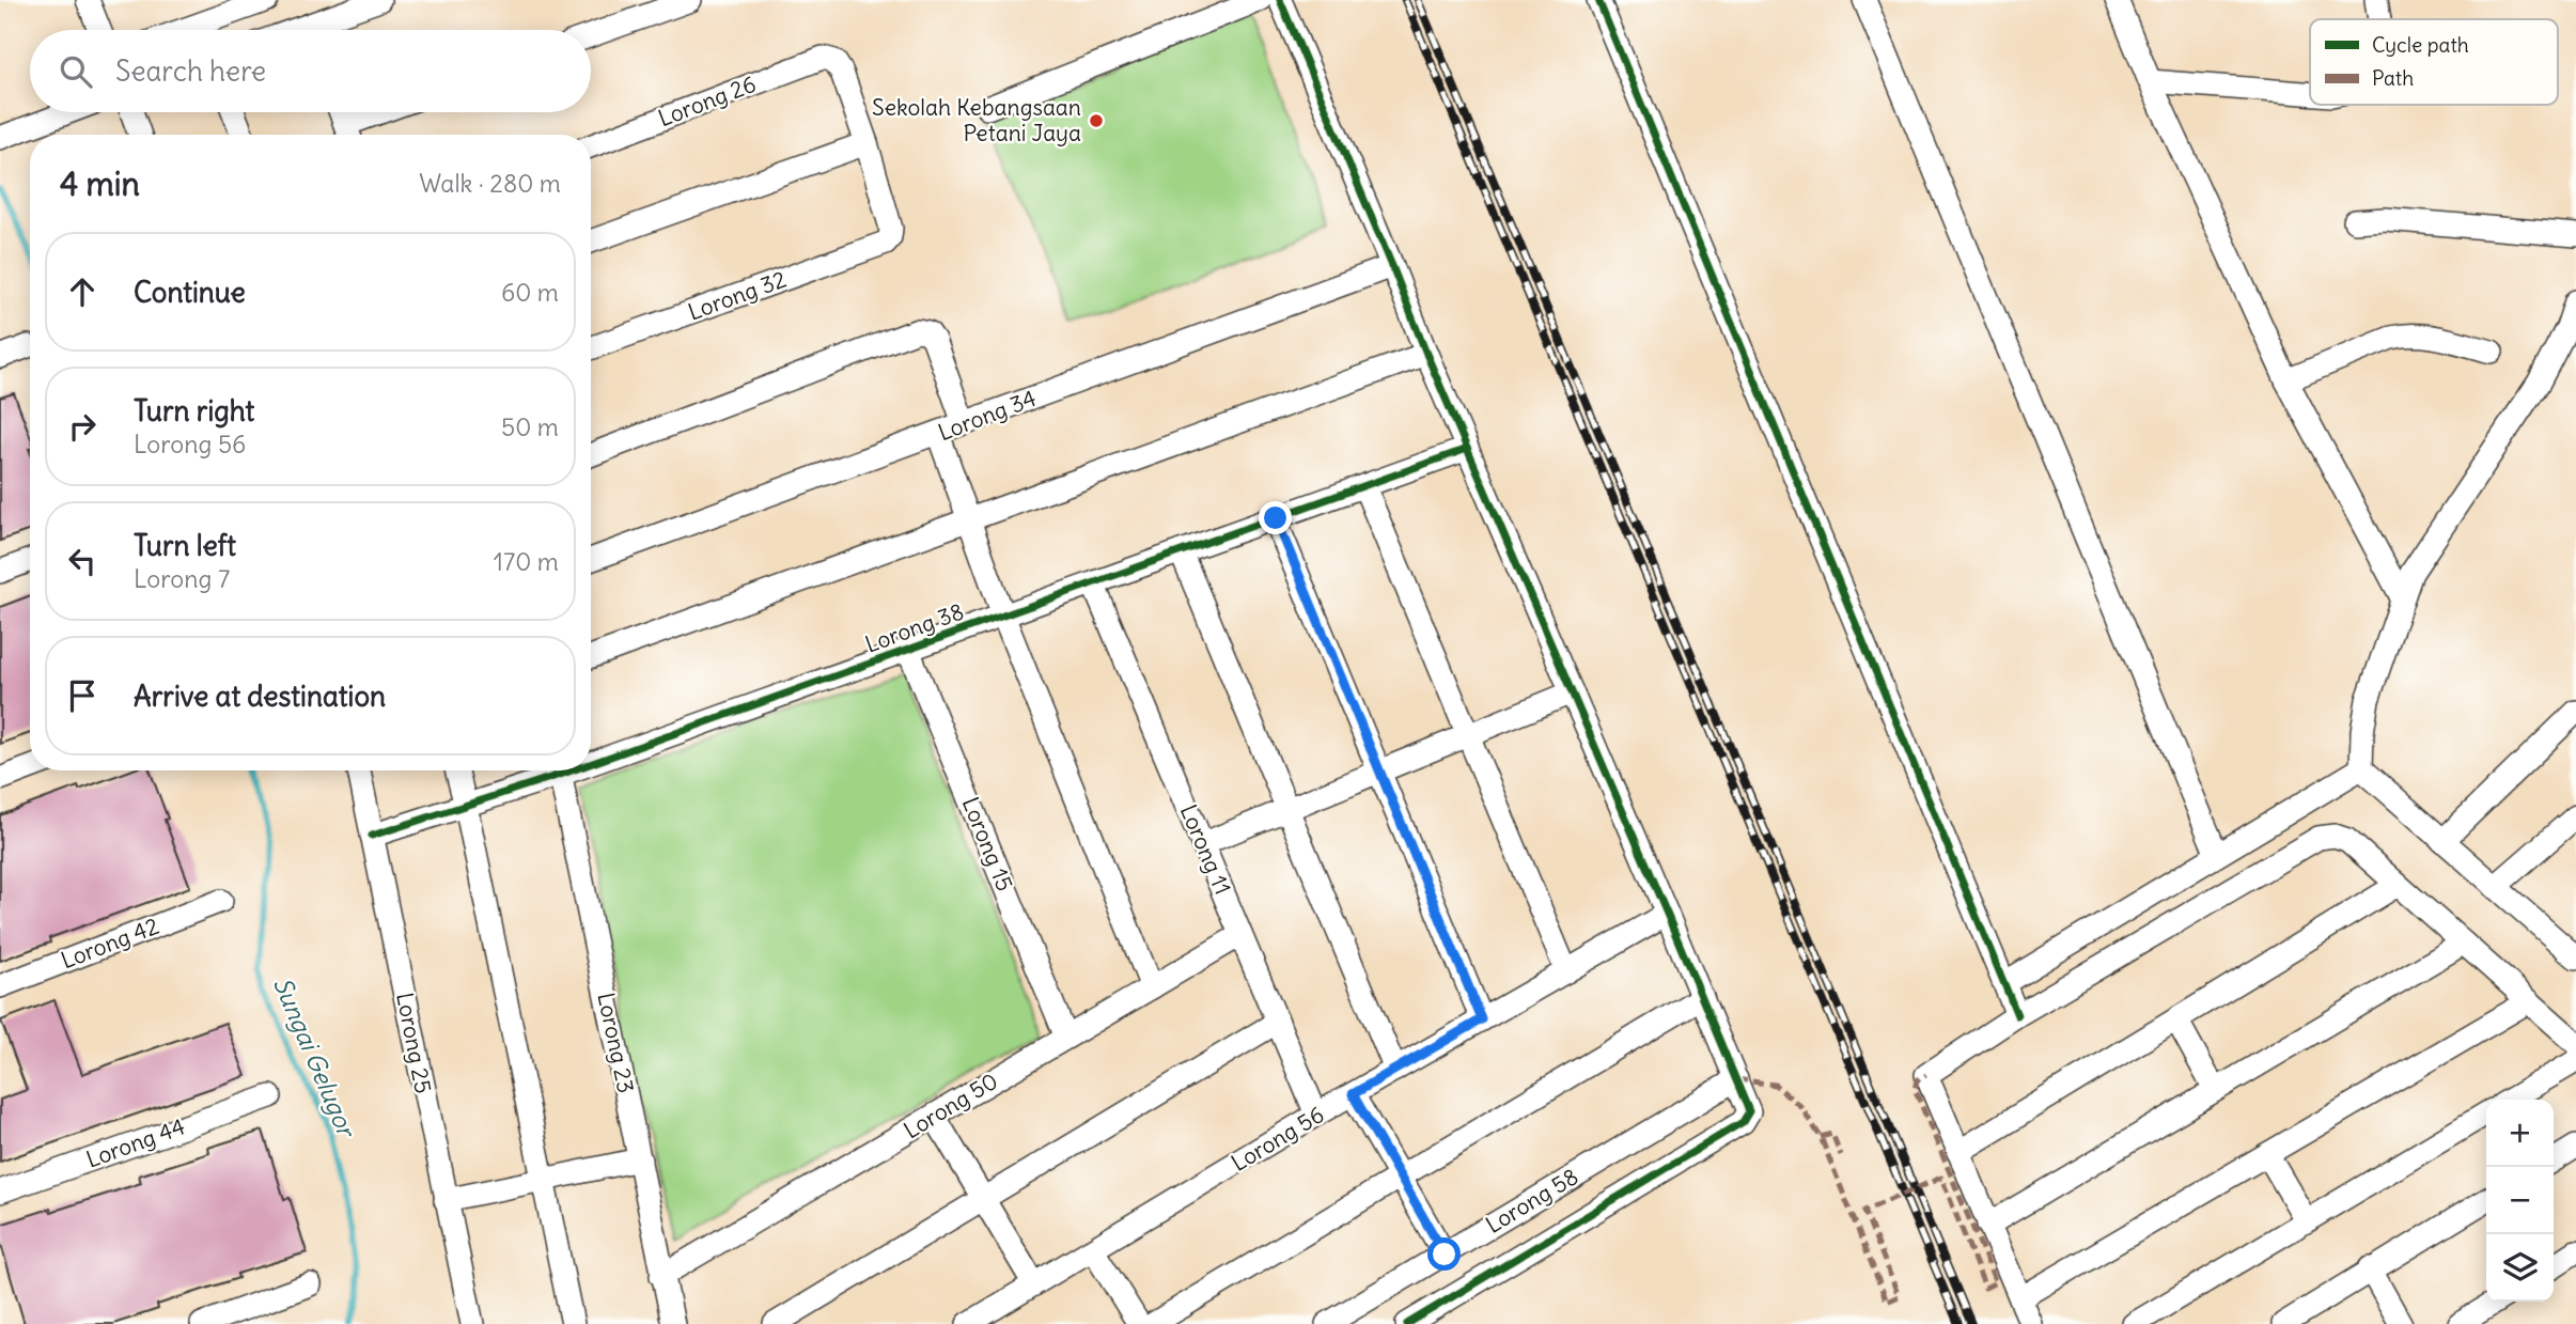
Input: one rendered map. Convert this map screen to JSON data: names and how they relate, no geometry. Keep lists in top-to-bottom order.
{
  "streets": {
    "street": [
      "Lorong 26",
      "Lorong 32",
      "Lorong 34",
      "Lorong 38",
      "Lorong 15",
      "Lorong 11",
      "Lorong 42",
      "Lorong 25",
      "Lorong 23",
      "Lorong 50",
      "Lorong 56",
      "Lorong 44",
      "Lorong 58"
    ]
  },
  "crossings": [
    ["Lorong 26", "Lorong 32"],
    ["Lorong 38", "Lorong 15"],
    ["Lorong 38", "Lorong 11"],
    ["Lorong 38", "Lorong 25"],
    ["Lorong 15", "Lorong 50"],
    ["Lorong 11", "Lorong 50"],
    ["Lorong 11", "Lorong 56"],
    ["Lorong 23", "Lorong 50"]
  ],
  "water": ["Sungai Gelugor"],
  "places": ["Sekolah Kebangsaan Petani Jaya"],
  "legend": ["Cycle path", "Path"],
  "page": {
    "search": "Search here",
    "heading": ["4 min", "Walk · 280 m"],
    "list": [
      ["Continue", "60 m"],
      ["Turn right", "Lorong 56", "50 m"],
      ["Turn left", "Lorong 7", "170 m"],
      "Arrive at destination"
    ],
    "map_buttons": ["+", "−"]
  }
}
